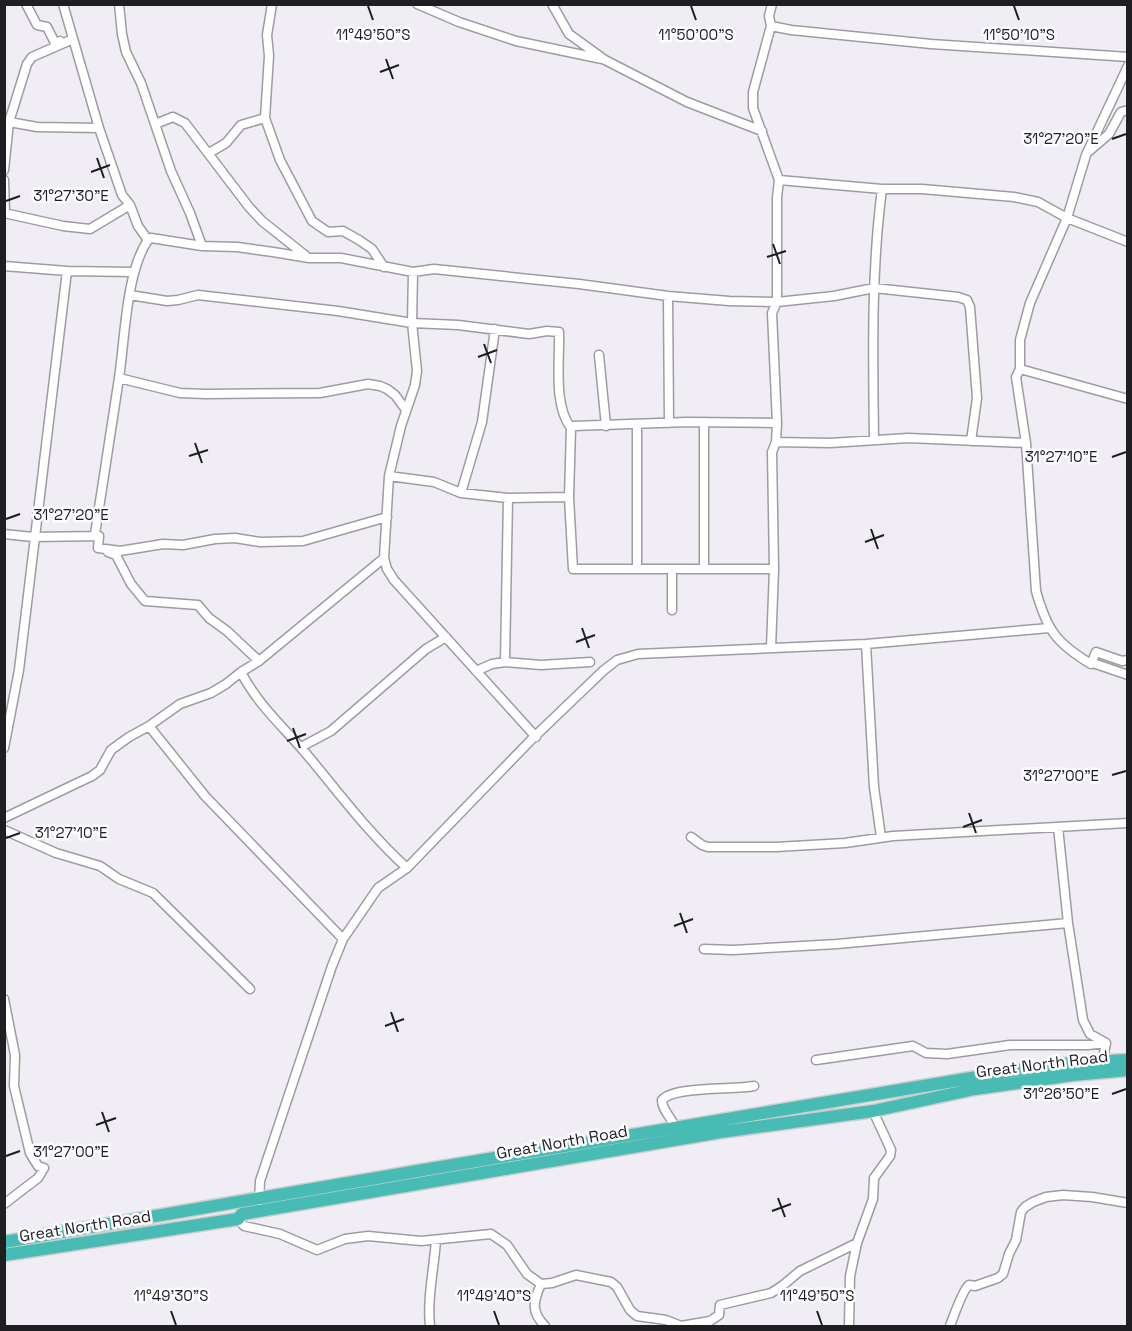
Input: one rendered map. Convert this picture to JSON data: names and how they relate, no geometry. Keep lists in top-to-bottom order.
{
  "streets": {
    "highway": ["Great North Road"]
  },
  "coordinates": [
    "11°49'50\"S",
    "11°50'00\"S",
    "11°50'10\"S",
    "31°27'20\"E",
    "31°27'30\"E",
    "31°27'10\"E",
    "31°27'00\"E",
    "31°26'50\"E",
    "11°49'30\"S",
    "11°49'40\"S"
  ]
}
